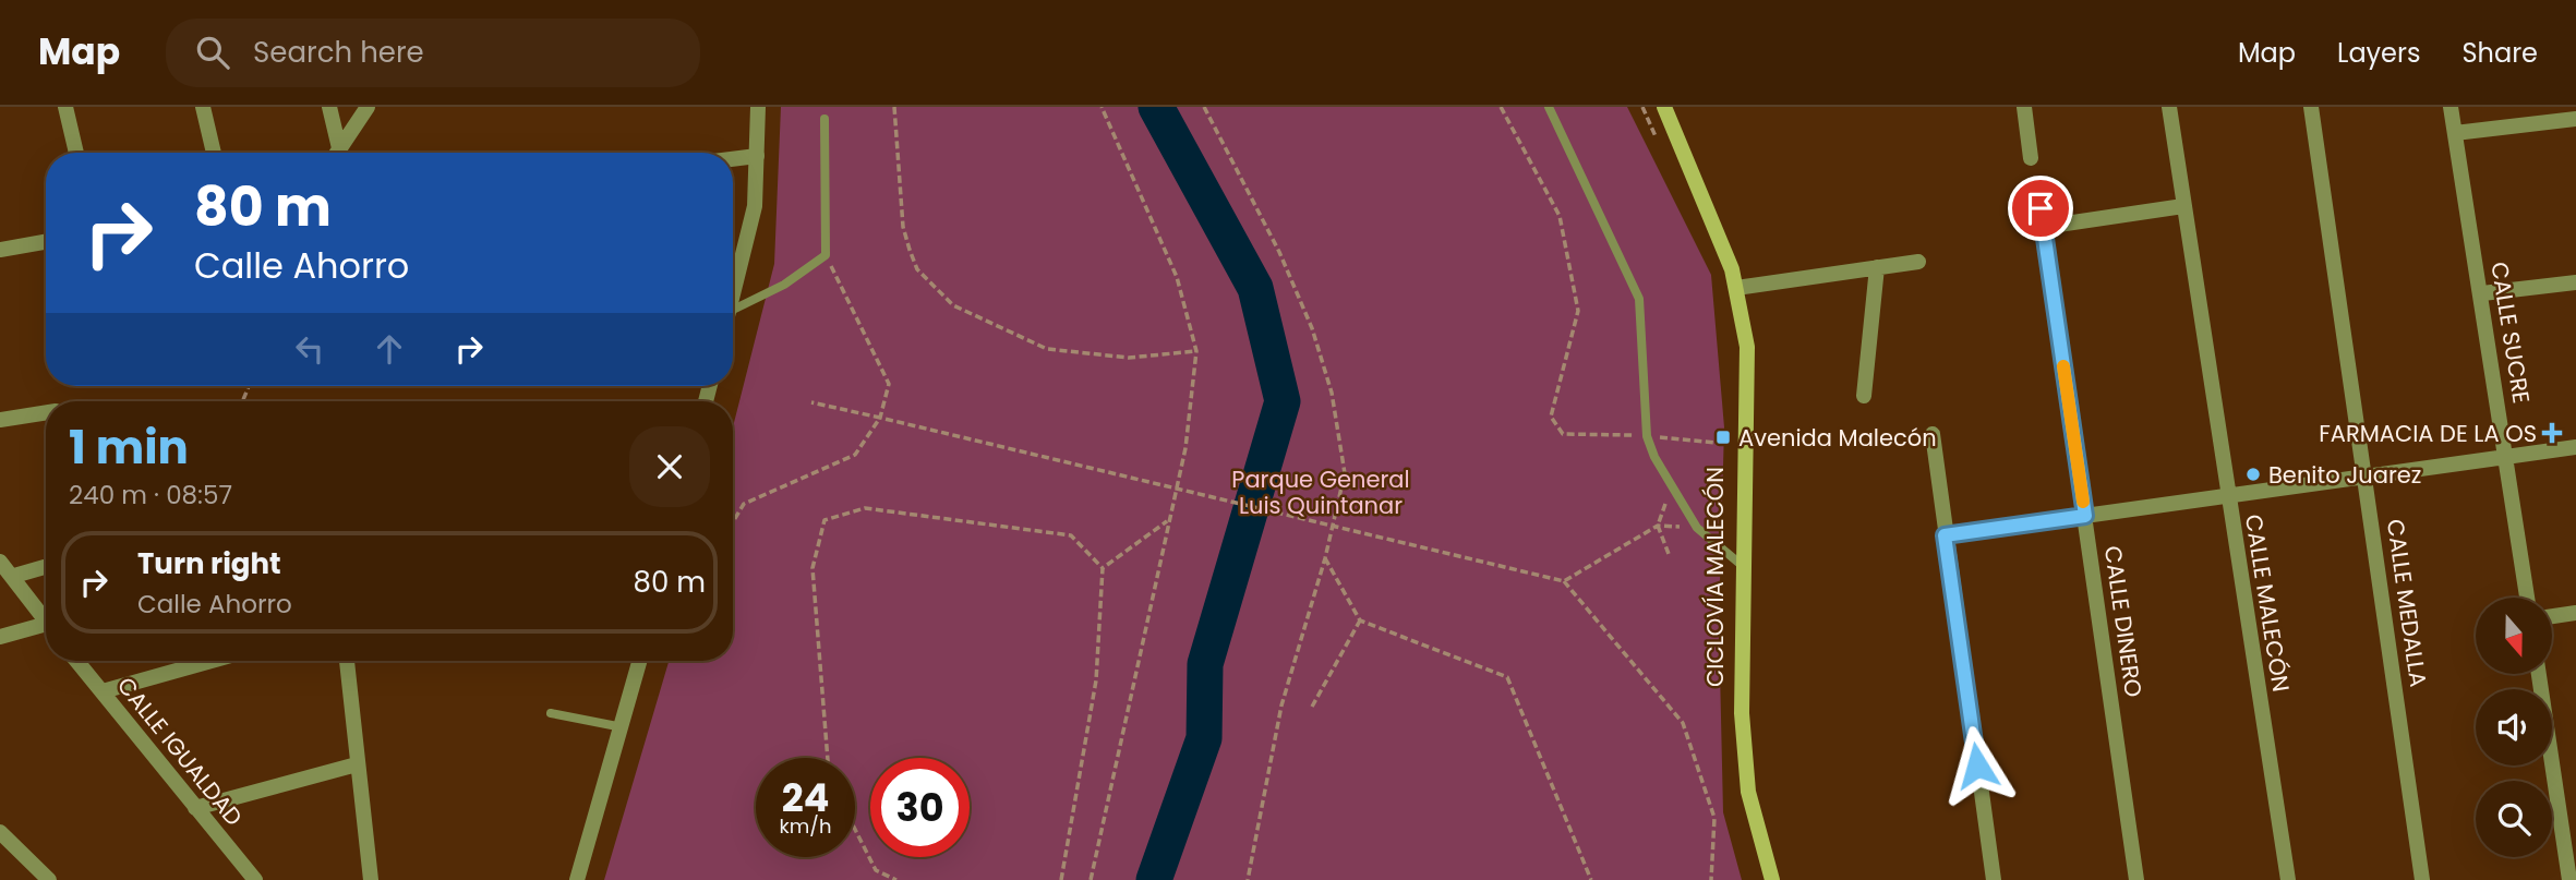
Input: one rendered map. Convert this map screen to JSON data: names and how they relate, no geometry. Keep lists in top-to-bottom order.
{
  "streets": {
    "street": [
      "CALLE SUCRE",
      "CALLE MALECÓN",
      "CALLE MEDALLA",
      "CALLE DINERO",
      "CALLE IGUALDAD"
    ]
  },
  "parks": ["Parque General Luis Quintanar"],
  "places": {
    "health": ["FARMACIA DE LA OS"],
    "transit": ["Avenida Malecón"],
    "other": ["Benito Juarez"]
  },
  "north": "bottom",
  "page": {
    "header": "Map",
    "search": "Search here",
    "nav": ["Map", "Layers", "Share"],
    "turn": ["80 m", "Calle Ahorro"],
    "heading": ["1 min", "240 m · 08:57"],
    "list": [
      {
        "name": "Turn right",
        "note": "Calle Ahorro",
        "value": "80 m"
      }
    ],
    "speed": "24 km/h",
    "limit": "30"
  }
}
